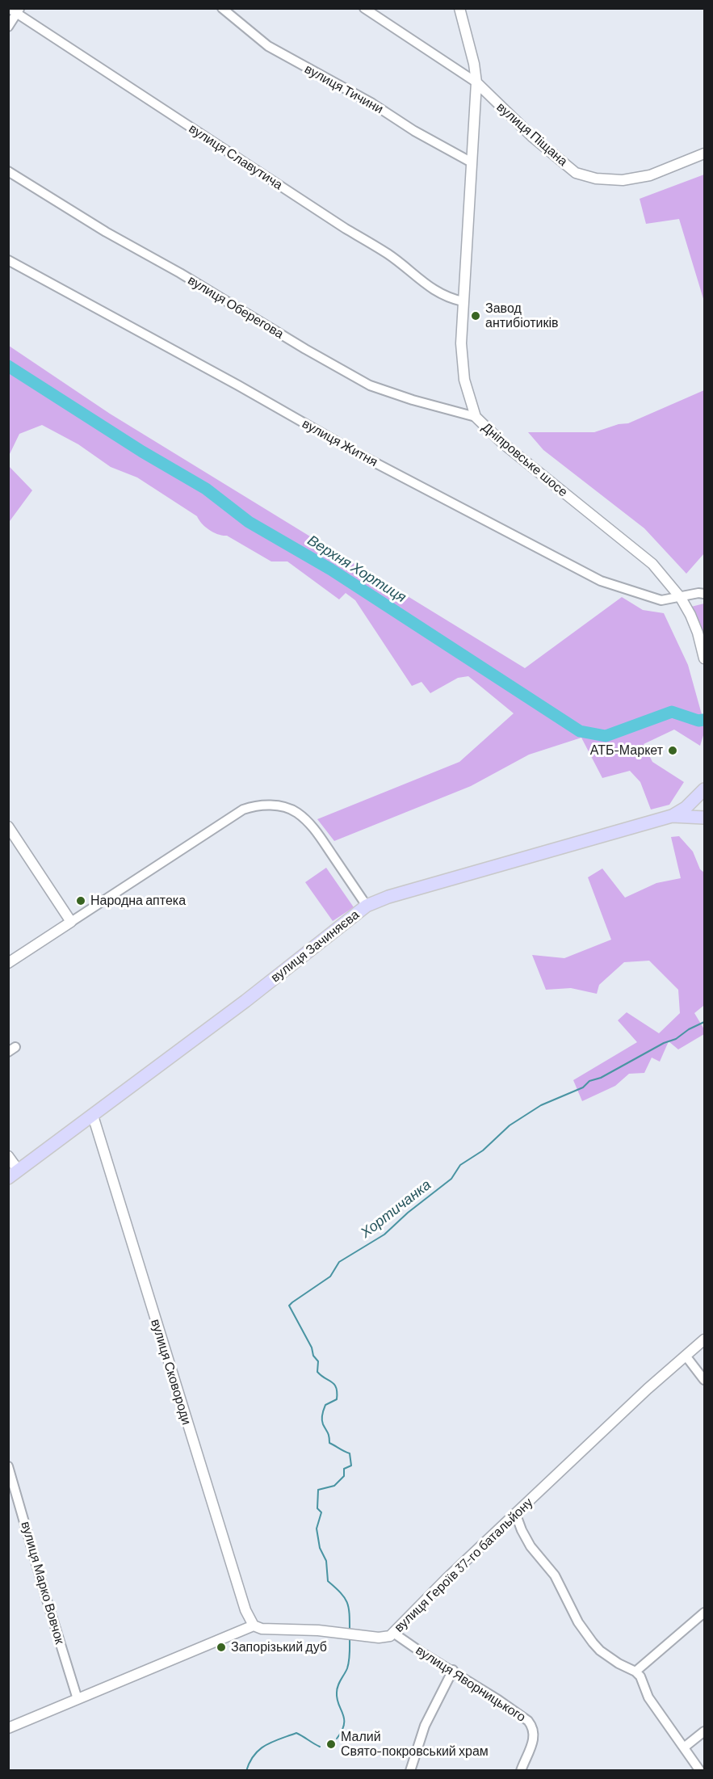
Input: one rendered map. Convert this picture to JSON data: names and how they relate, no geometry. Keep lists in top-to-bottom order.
{
  "streets": {
    "main road": ["вулиця Зачиняєва"],
    "street": [
      "вулиця Тичини",
      "вулиця Піщана",
      "вулиця Славутича",
      "вулиця Оберегова",
      "вулиця Житня",
      "Дніпровське шосе",
      "вулиця Сковороди",
      "вулиця Героїв 37-го батальйону",
      "вулиця Марко Вовчок",
      "вулиця Яворницького"
    ]
  },
  "crossings": [
    ["вулиця Тичини", "Дніпровське шосе"],
    ["вулиця Піщана", "Дніпровське шосе"],
    ["вулиця Славутича", "Дніпровське шосе"],
    ["вулиця Оберегова", "Дніпровське шосе"],
    ["вулиця Житня", "Дніпровське шосе"],
    ["вулиця Зачиняєва", "вулиця Сковороди"],
    ["вулиця Сковороди", "вулиця Героїв 37-го батальйону"],
    ["вулиця Героїв 37-го батальйону", "вулиця Яворницького"]
  ],
  "water": ["Верхня Хортиця", "Хортичанка"],
  "places": [
    "Завод антибіотиків",
    "АТБ-Маркет",
    "Народна аптека",
    "Запорізький дуб",
    "Малий Свято-покровський храм"
  ]
}
